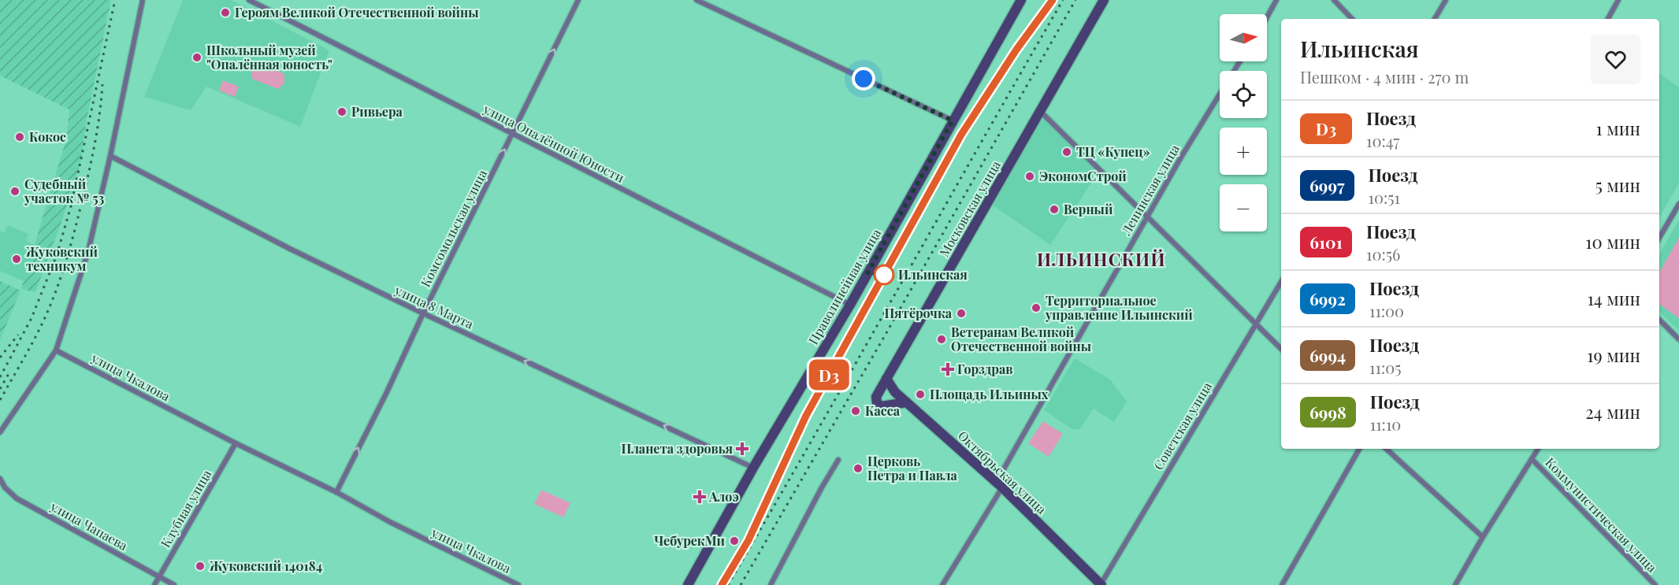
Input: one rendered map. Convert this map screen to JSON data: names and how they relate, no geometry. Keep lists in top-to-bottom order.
{
  "streets": {
    "main road": ["Московская улица", "Праволинейная улица", "Октябрьская улица"],
    "street": [
      "улица Опалённой Юности",
      "Ленинская улица",
      "Комсомольская улица",
      "улица 8 Марта",
      "улица Чкалова",
      "Советская улица",
      "Клубная улица",
      "Коммунистическая улица",
      "улица Чапаева"
    ]
  },
  "crossings": [
    ["улица Опалённой Юности", "Комсомольская улица"],
    ["улица Опалённой Юности", "Праволинейная улица"],
    ["Ленинская улица", "Октябрьская улица"],
    ["Московская улица", "Октябрьская улица"],
    ["Комсомольская улица", "улица 8 Марта"],
    ["Комсомольская улица", "улица Чкалова"],
    ["Праволинейная улица", "улица 8 Марта"],
    ["улица Чкалова", "Клубная улица"],
    ["Советская улица", "Октябрьская улица"],
    ["Клубная улица", "улица Чапаева"]
  ],
  "one_way": ["Комсомольская улица", "улица 8 Марта"],
  "districts": ["ИЛЬИНСКИЙ"],
  "places": {
    "other": [
      "Героям Великой Отечественной войны",
      "Школьный музей \"Опалённая юность\"",
      "Ривьера",
      "Кокос",
      "ТЦ «Купец»",
      "ЭкономСтрой",
      "Судебный участок № 53",
      "Верный",
      "Жуковский техникум",
      "Ильинская",
      "Территориальное управление Ильинский",
      "Пятёрочка",
      "Ветеранам Великой Отечественной войны",
      "Площадь Ильиных",
      "Касса",
      "Церковь Петра и Павла",
      "ЧебурекМи",
      "Жуковский 140184"
    ],
    "health": ["Горздрав", "Планета здоровья", "Алоэ"]
  },
  "north": "right",
  "page": {
    "on_map": "D3",
    "map_buttons": ["+", "−"],
    "heading": ["Ильинская", "Пешком · 4 мин · 270 m"],
    "list": [
      {
        "mark": "D3",
        "name": "Поезд",
        "note": "10:47",
        "value": "1 мин"
      },
      {
        "mark": "6997",
        "name": "Поезд",
        "note": "10:51",
        "value": "5 мин"
      },
      {
        "mark": "6101",
        "name": "Поезд",
        "note": "10:56",
        "value": "10 мин"
      },
      {
        "mark": "6992",
        "name": "Поезд",
        "note": "11:00",
        "value": "14 мин"
      },
      {
        "mark": "6994",
        "name": "Поезд",
        "note": "11:05",
        "value": "19 мин"
      },
      {
        "mark": "6998",
        "name": "Поезд",
        "note": "11:10",
        "value": "24 мин"
      }
    ]
  }
}
